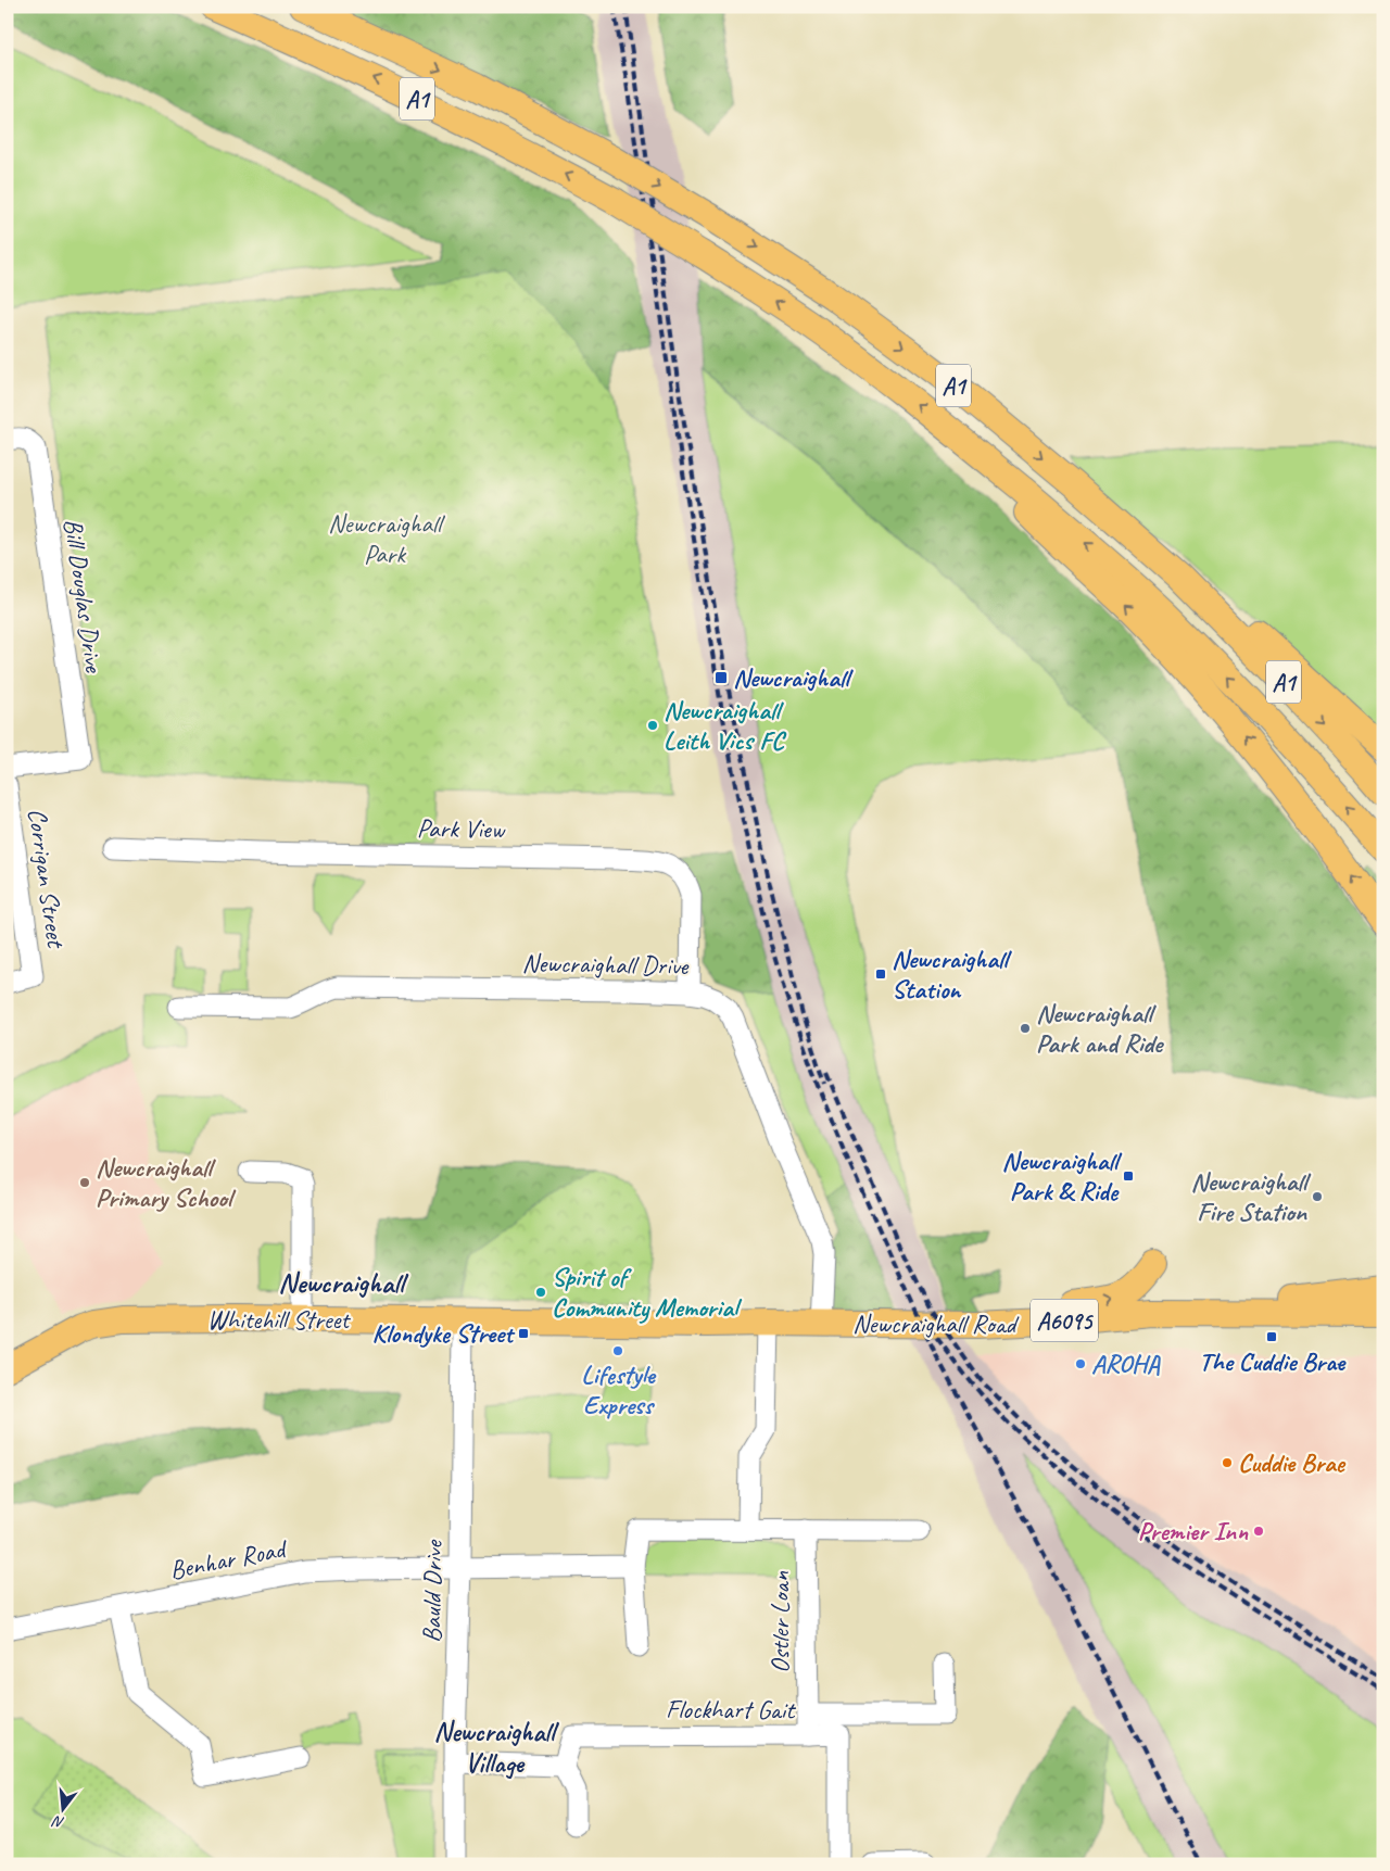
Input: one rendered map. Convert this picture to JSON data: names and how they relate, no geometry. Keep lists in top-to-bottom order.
{
  "streets": {
    "main road": [
      "A1",
      "Whitehill Street",
      "A6095",
      "Newcraighall Road"
    ],
    "street": [
      "Bill Douglas Drive",
      "Park View",
      "Corrigan Street",
      "Newcraighall Drive",
      "Benhar Road",
      "Bauld Drive",
      "Ostler Loan",
      "Flockhart Gait"
    ]
  },
  "crossings": [
    ["Park View", "Newcraighall Drive"],
    ["Newcraighall Drive", "Whitehill Street"],
    ["Newcraighall Drive", "Newcraighall Road"],
    ["Whitehill Street", "Newcraighall Road"],
    ["Whitehill Street", "Bauld Drive"],
    ["Benhar Road", "Bauld Drive"],
    ["Ostler Loan", "Flockhart Gait"]
  ],
  "districts": ["Newcraighall", "Newcraighall Village"],
  "parks": ["Newcraighall Park"],
  "places": {
    "transit": [
      "Newcraighall",
      "Newcraighall Station",
      "Newcraighall Park & Ride",
      "Klondyke Street",
      "The Cuddie Brae"
    ],
    "other": [
      "Newcraighall Leith Vics FC",
      "Newcraighall Park and Ride",
      "Newcraighall Primary School",
      "Newcraighall Fire Station",
      "Spirit of Community Memorial",
      "Lifestyle Express",
      "AROHA",
      "Cuddie Brae",
      "Premier Inn"
    ]
  },
  "north": "bottom"
}
